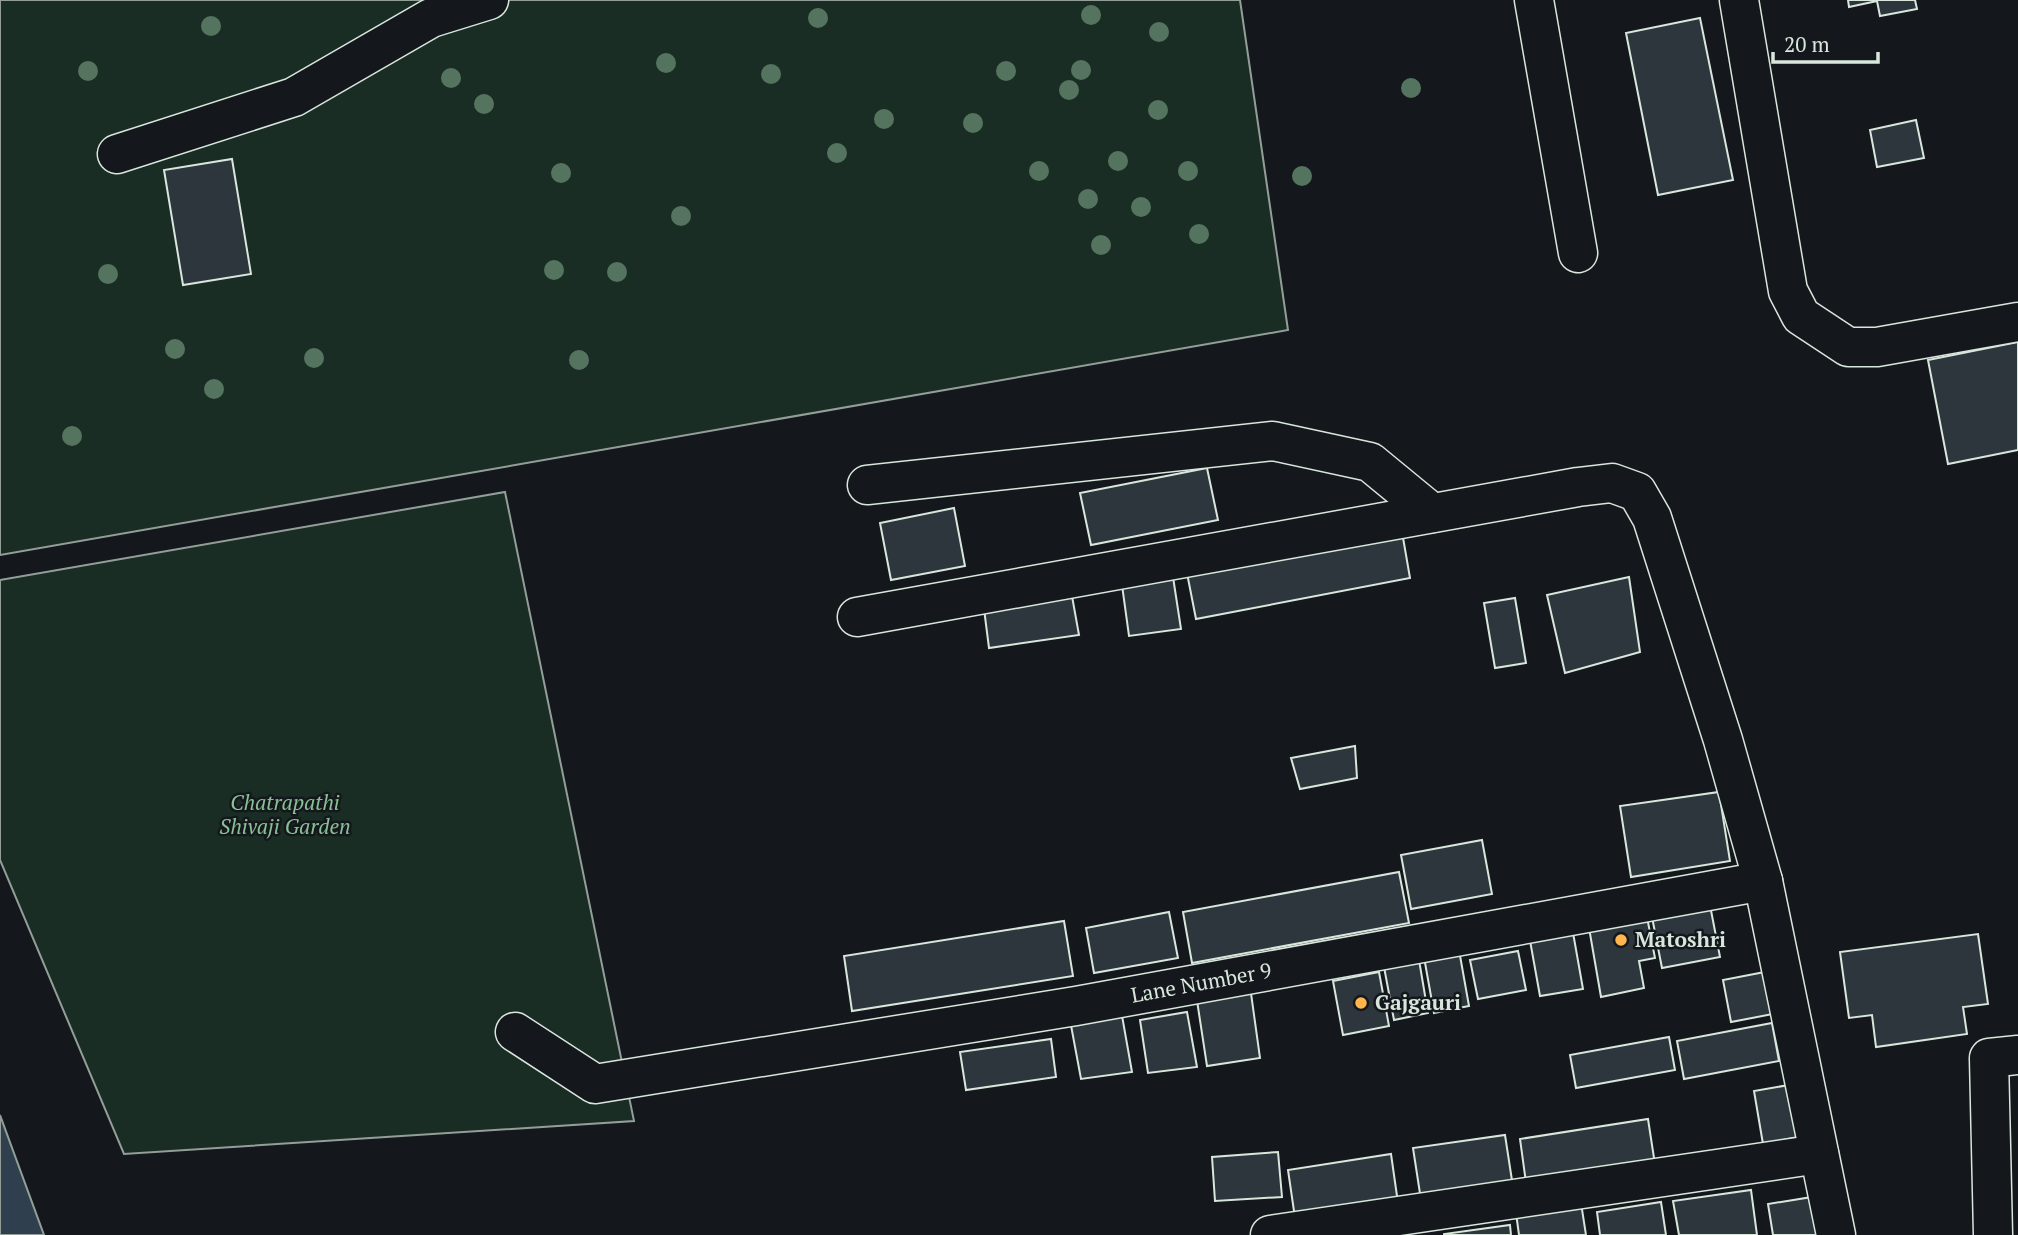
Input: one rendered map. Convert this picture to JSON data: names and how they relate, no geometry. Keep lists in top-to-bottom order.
{
  "streets": {
    "street": ["Lane Number 9"]
  },
  "parks": ["Chatrapathi Shivaji Garden"],
  "places": ["Matoshri", "Gajgauri"],
  "scale_bar": "20 m"
}
